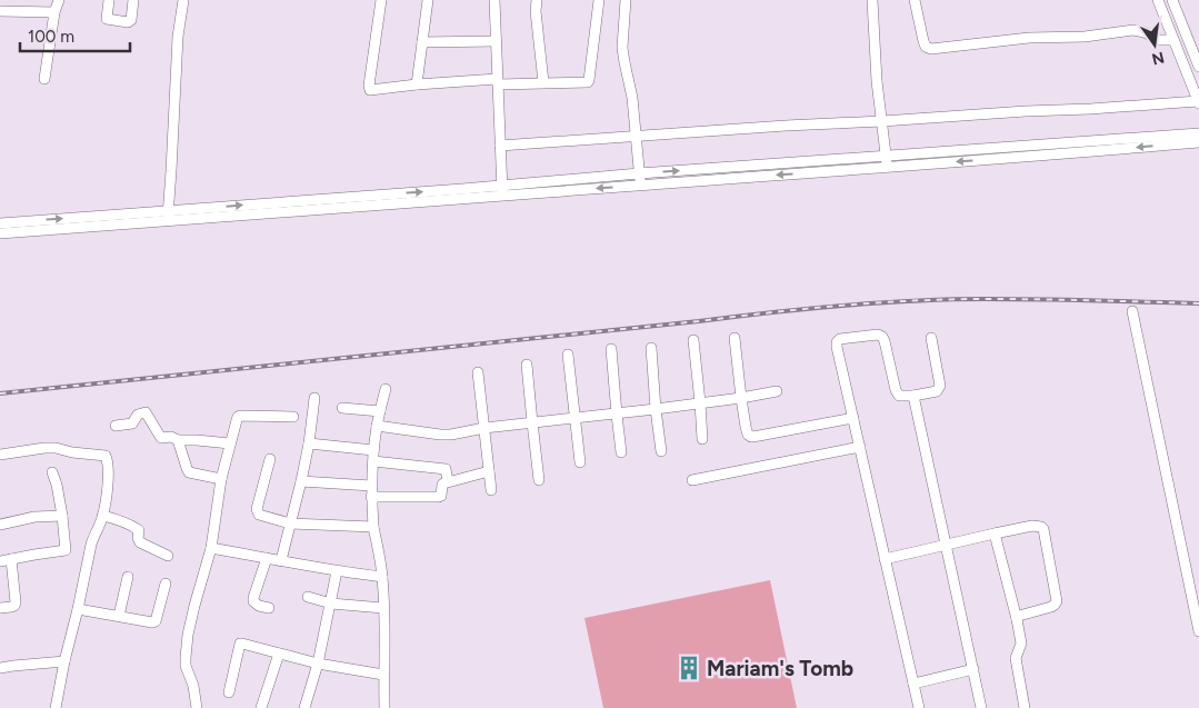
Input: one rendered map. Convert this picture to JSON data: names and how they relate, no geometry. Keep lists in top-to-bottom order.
{
  "places": {
    "building": ["Mariam's Tomb"]
  },
  "scale_bar": "100 m",
  "north": "bottom"
}
